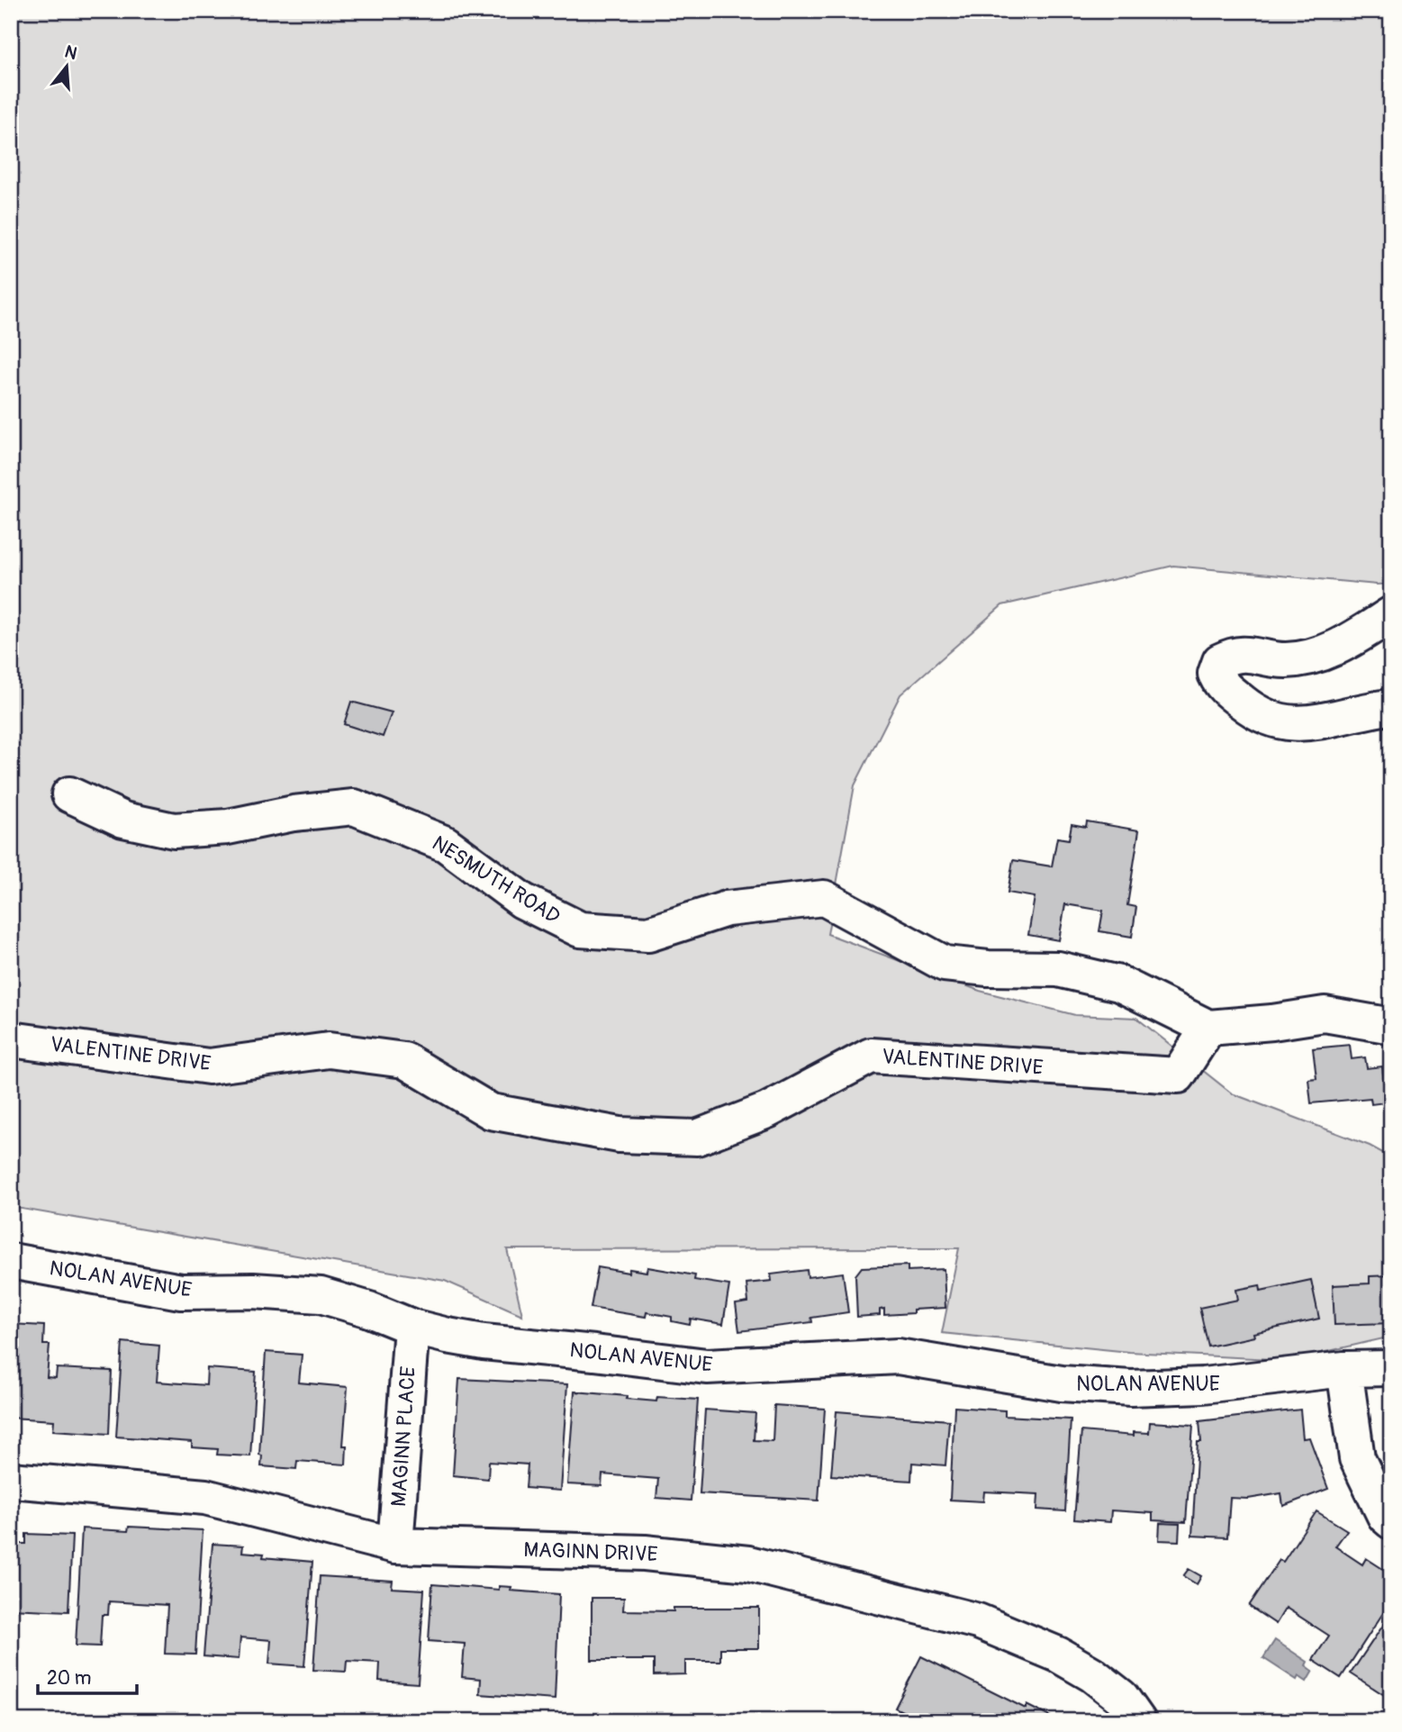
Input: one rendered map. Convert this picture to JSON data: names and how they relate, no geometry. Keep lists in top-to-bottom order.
{
  "streets": {
    "street": [
      "NESMUTH ROAD",
      "VALENTINE DRIVE",
      "NOLAN AVENUE",
      "MAGINN PLACE",
      "MAGINN DRIVE"
    ]
  },
  "crossings": [
    ["NESMUTH ROAD", "VALENTINE DRIVE"],
    ["NOLAN AVENUE", "MAGINN PLACE"],
    ["MAGINN PLACE", "MAGINN DRIVE"]
  ],
  "scale_bar": "20 m",
  "north": "top"
}
